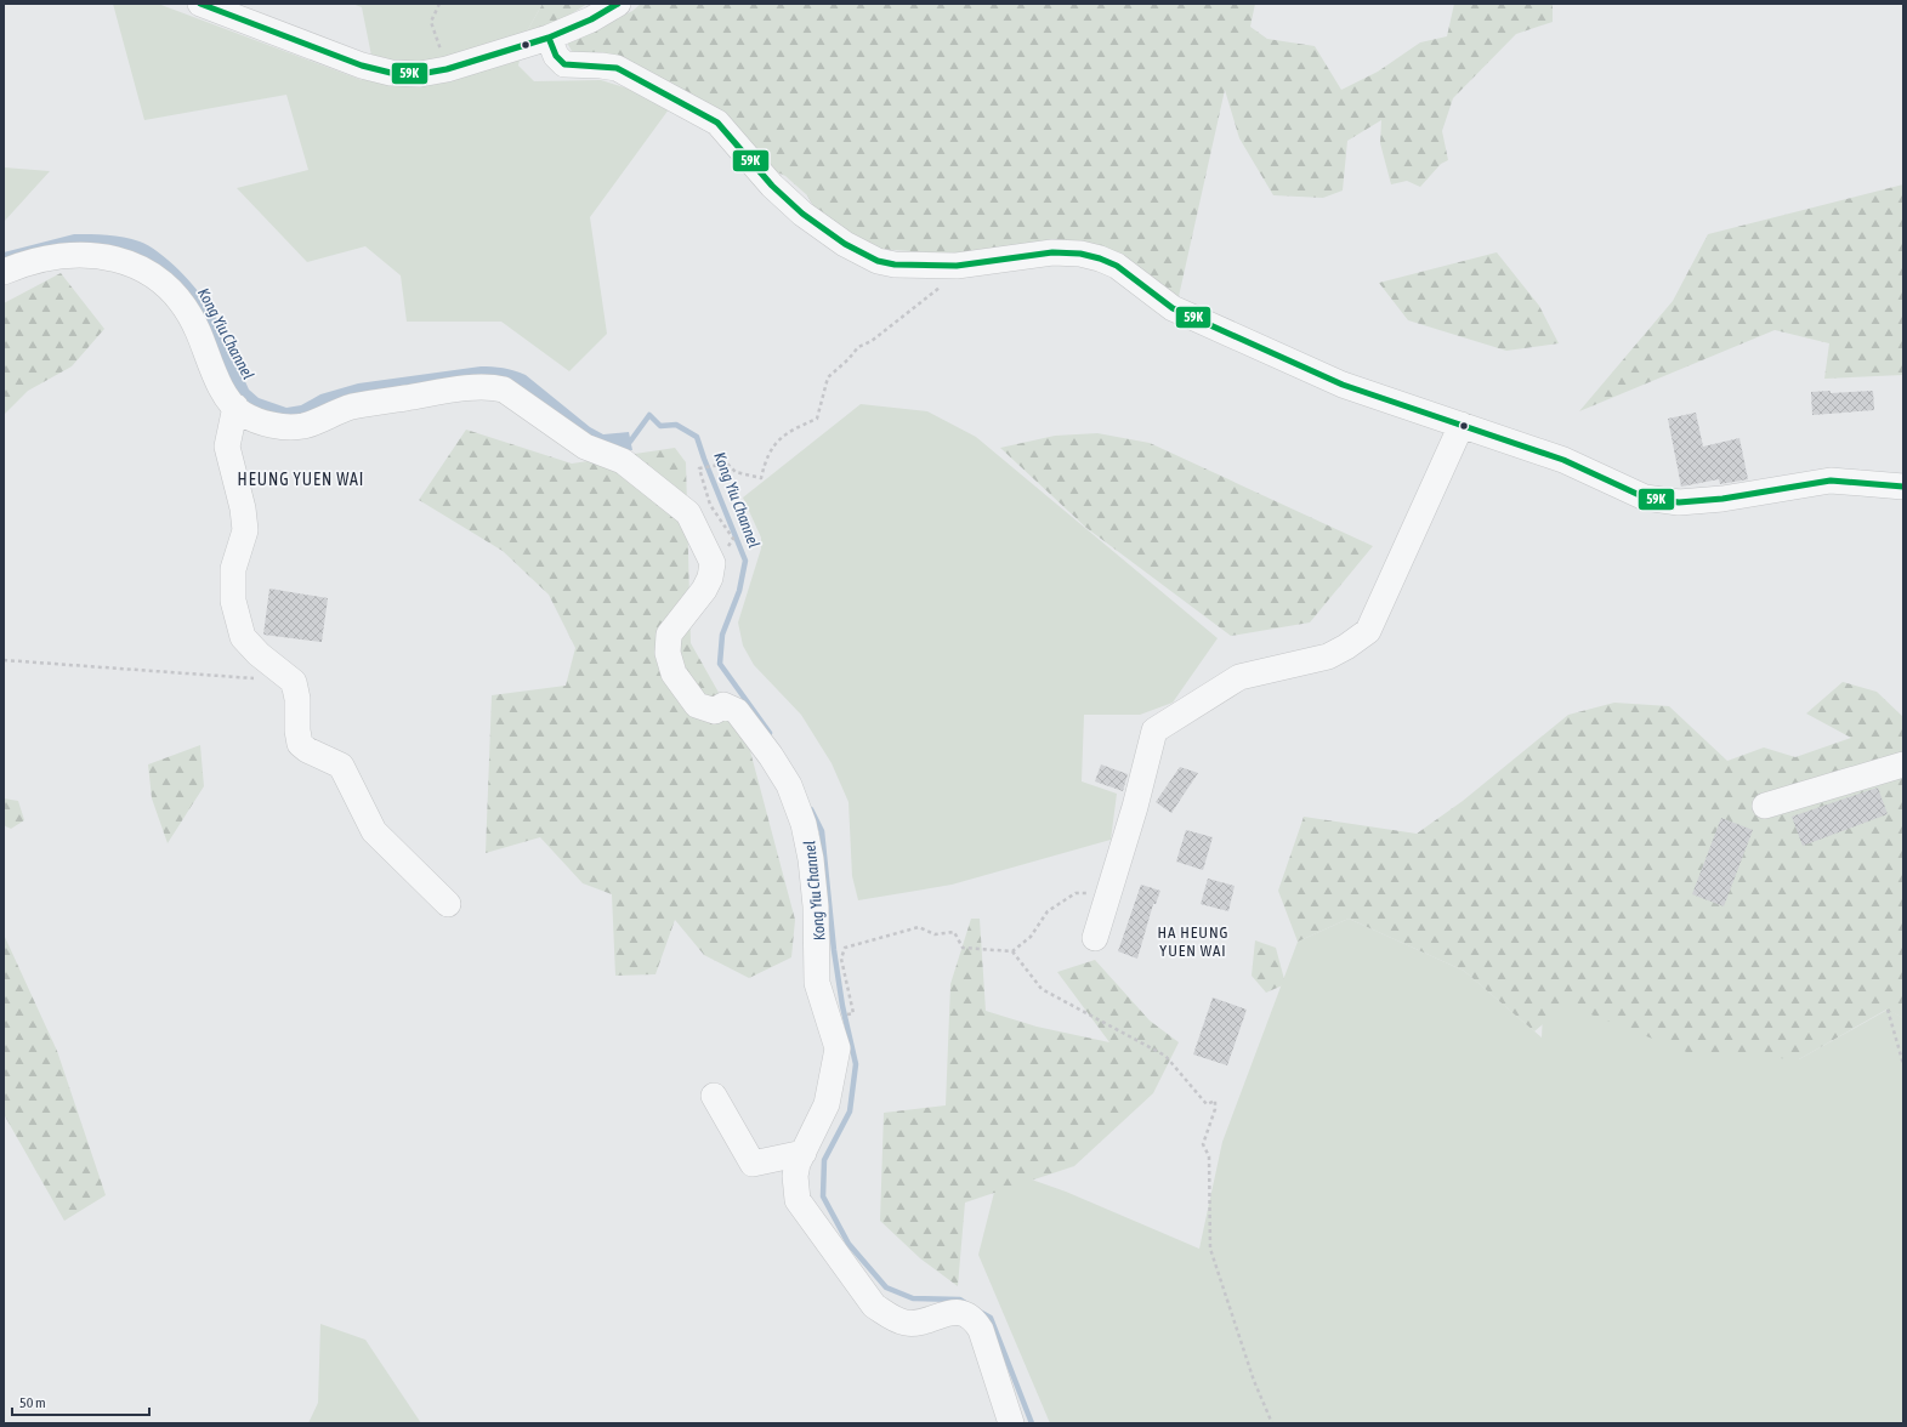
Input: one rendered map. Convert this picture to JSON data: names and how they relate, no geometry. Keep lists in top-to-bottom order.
{
  "districts": ["HEUNG YUEN WAI", "HA HEUNG YUEN WAI"],
  "water": ["Kong Yiu Channel"],
  "lines": ["transit line 59K"],
  "scale_bar": "50 m"
}
